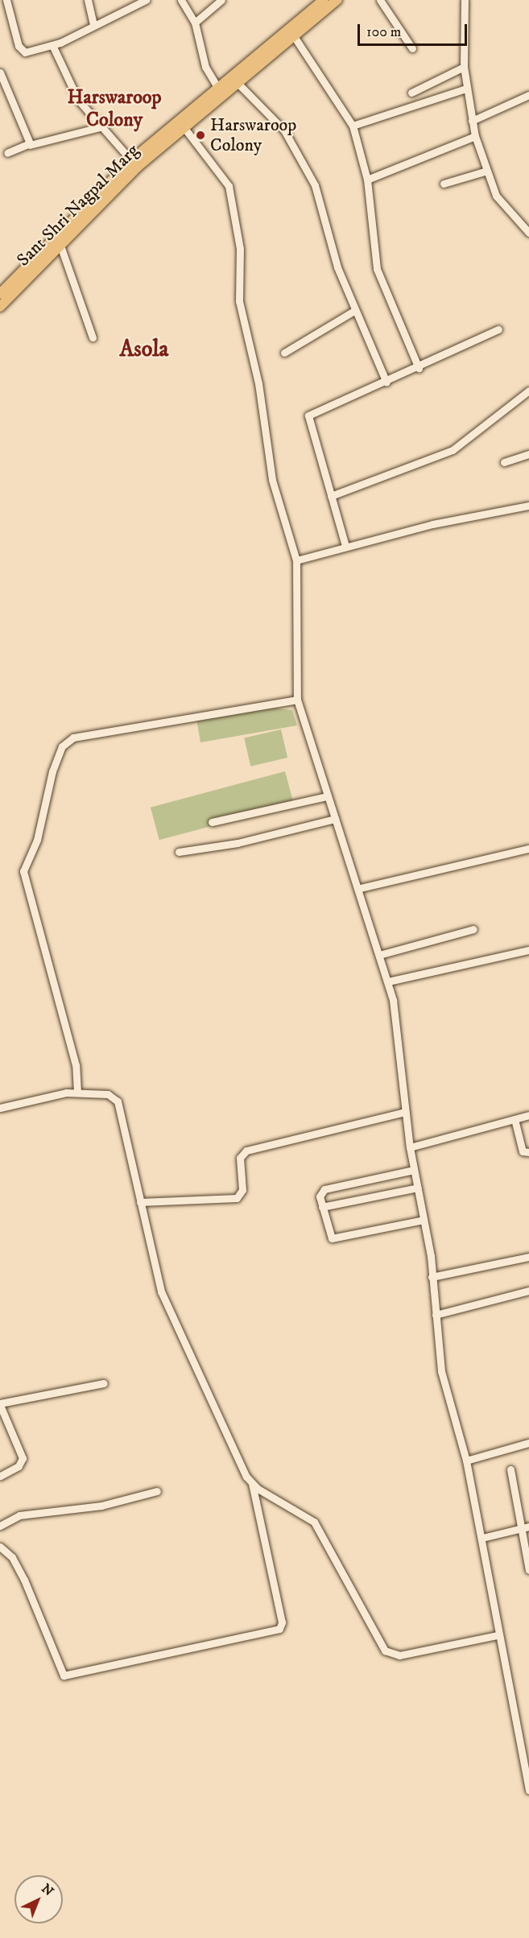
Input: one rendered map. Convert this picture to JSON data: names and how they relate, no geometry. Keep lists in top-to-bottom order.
{
  "streets": {
    "main road": ["Sant Shri Nagpal Marg"]
  },
  "districts": ["Harswaroop Colony", "Asola"],
  "places": ["Harswaroop Colony"],
  "scale_bar": "100 m",
  "north": "top right"
}
